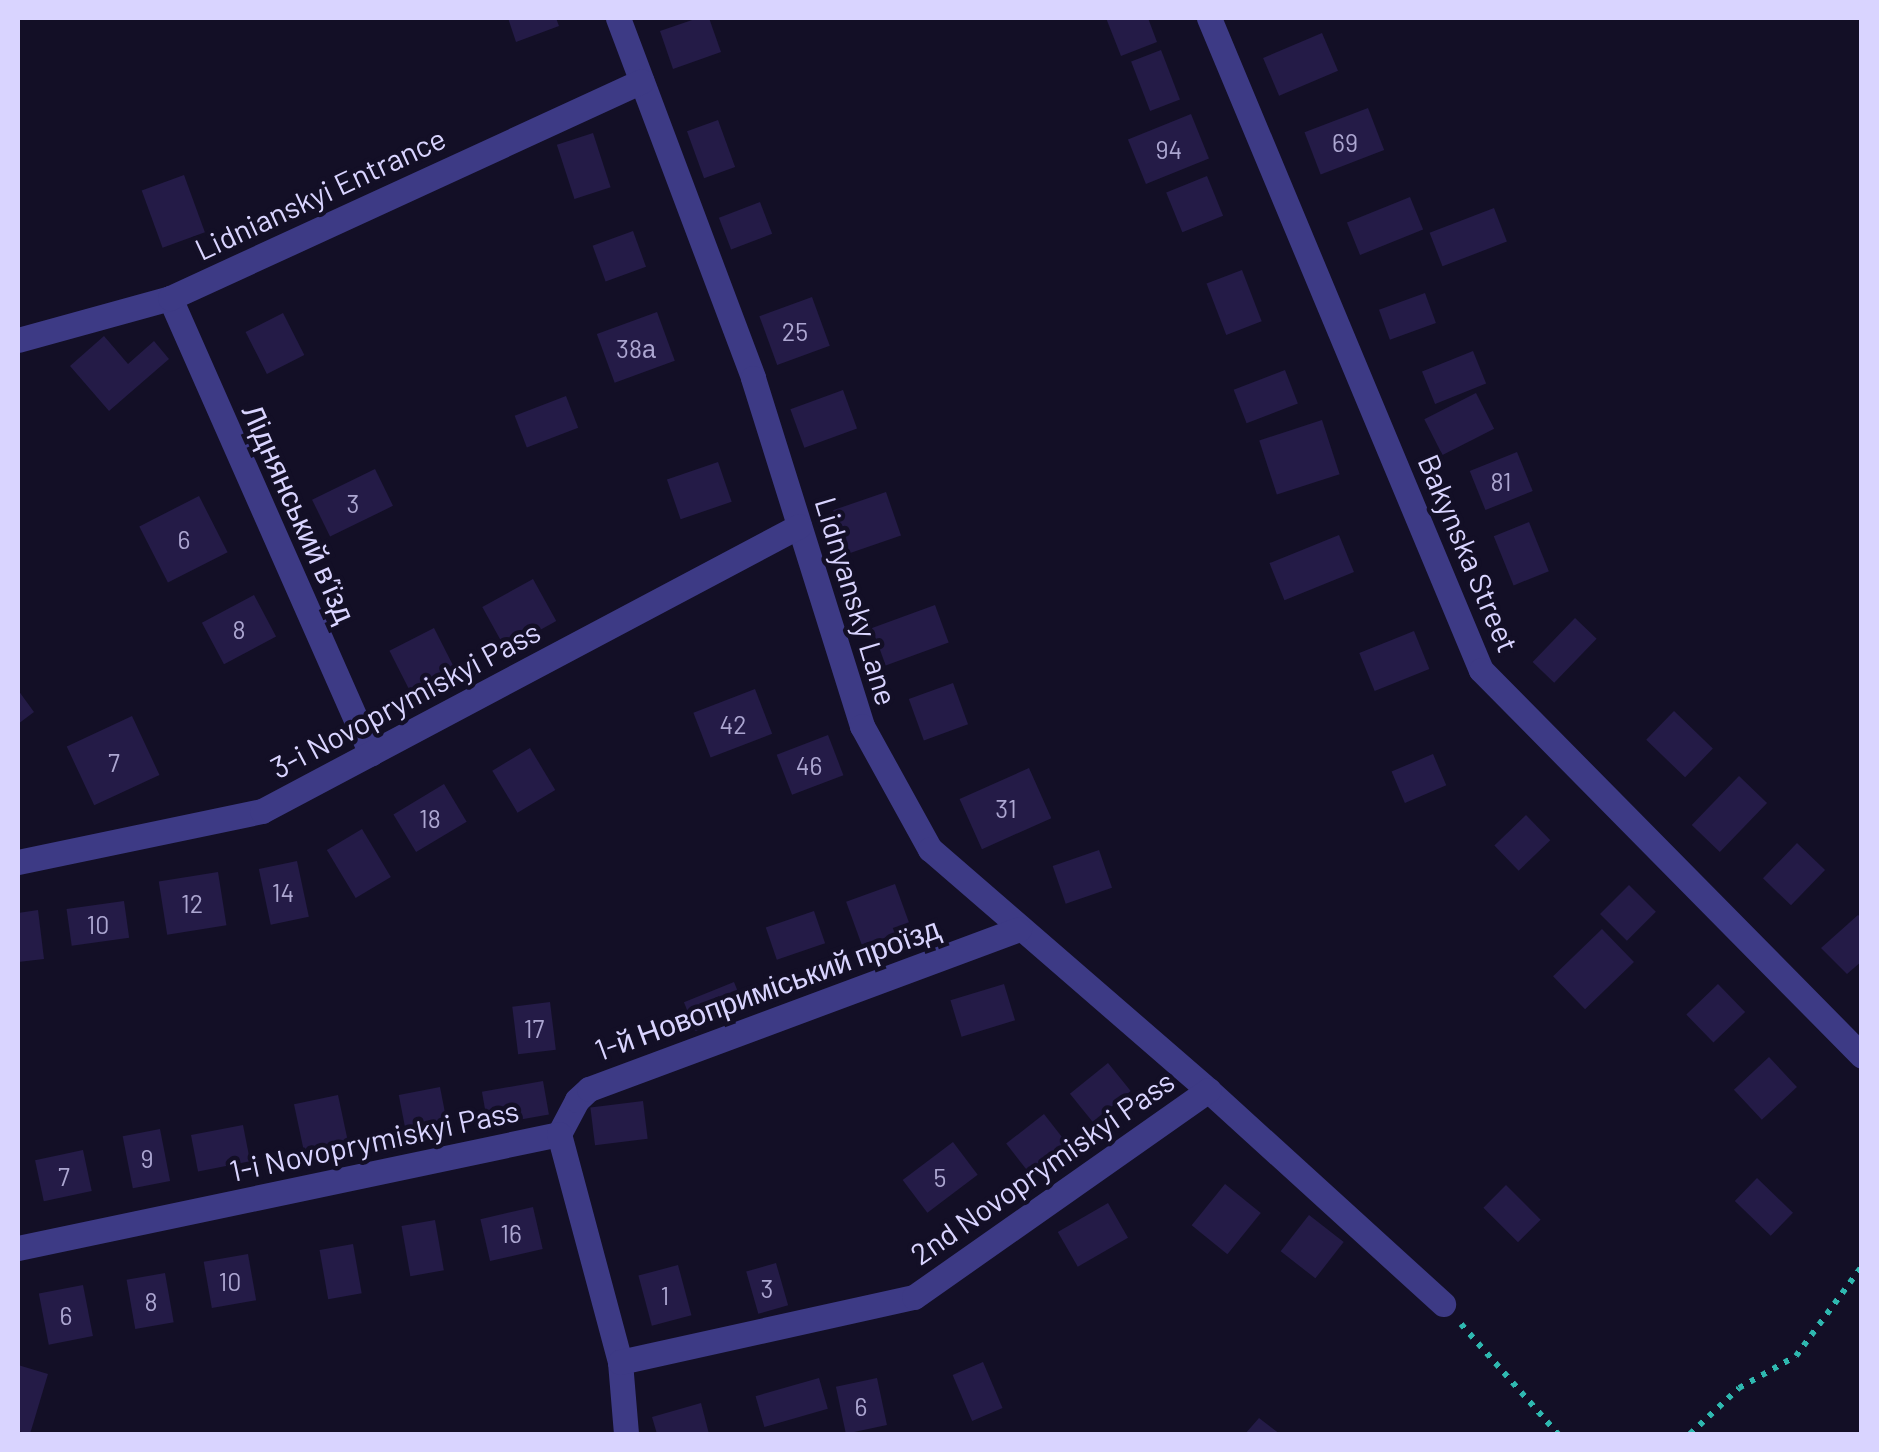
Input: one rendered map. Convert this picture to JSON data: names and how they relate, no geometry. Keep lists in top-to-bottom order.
{
  "streets": {
    "street": [
      "Lidnianskyi Entrance",
      "Ліднянський в’їзд",
      "Bakynska Street",
      "Lidnyansky Lane",
      "3-i Novoprymiskyi Pass",
      "1-й Новоприміський проїзд",
      "1-i Novoprymiskyi Pass",
      "2nd Novoprymiskyi Pass"
    ]
  },
  "crossings": [
    ["Lidnianskyi Entrance", "Ліднянський в’їзд"],
    ["Lidnianskyi Entrance", "Lidnyansky Lane"],
    ["Ліднянський в’їзд", "3-i Novoprymiskyi Pass"],
    ["Lidnyansky Lane", "3-i Novoprymiskyi Pass"],
    ["Lidnyansky Lane", "1-й Новоприміський проїзд"],
    ["Lidnyansky Lane", "2nd Novoprymiskyi Pass"],
    ["1-й Новоприміський проїзд", "1-i Novoprymiskyi Pass"],
    ["1-i Novoprymiskyi Pass", "2nd Novoprymiskyi Pass"]
  ],
  "house_numbers": [
    "69",
    "94",
    "25",
    "38а",
    "81",
    "3",
    "6",
    "8",
    "42",
    "7",
    "46",
    "31",
    "18",
    "14",
    "12",
    "10",
    "17",
    "9",
    "7",
    "5",
    "16",
    "10",
    "3",
    "1",
    "8",
    "6",
    "6"
  ]
}
